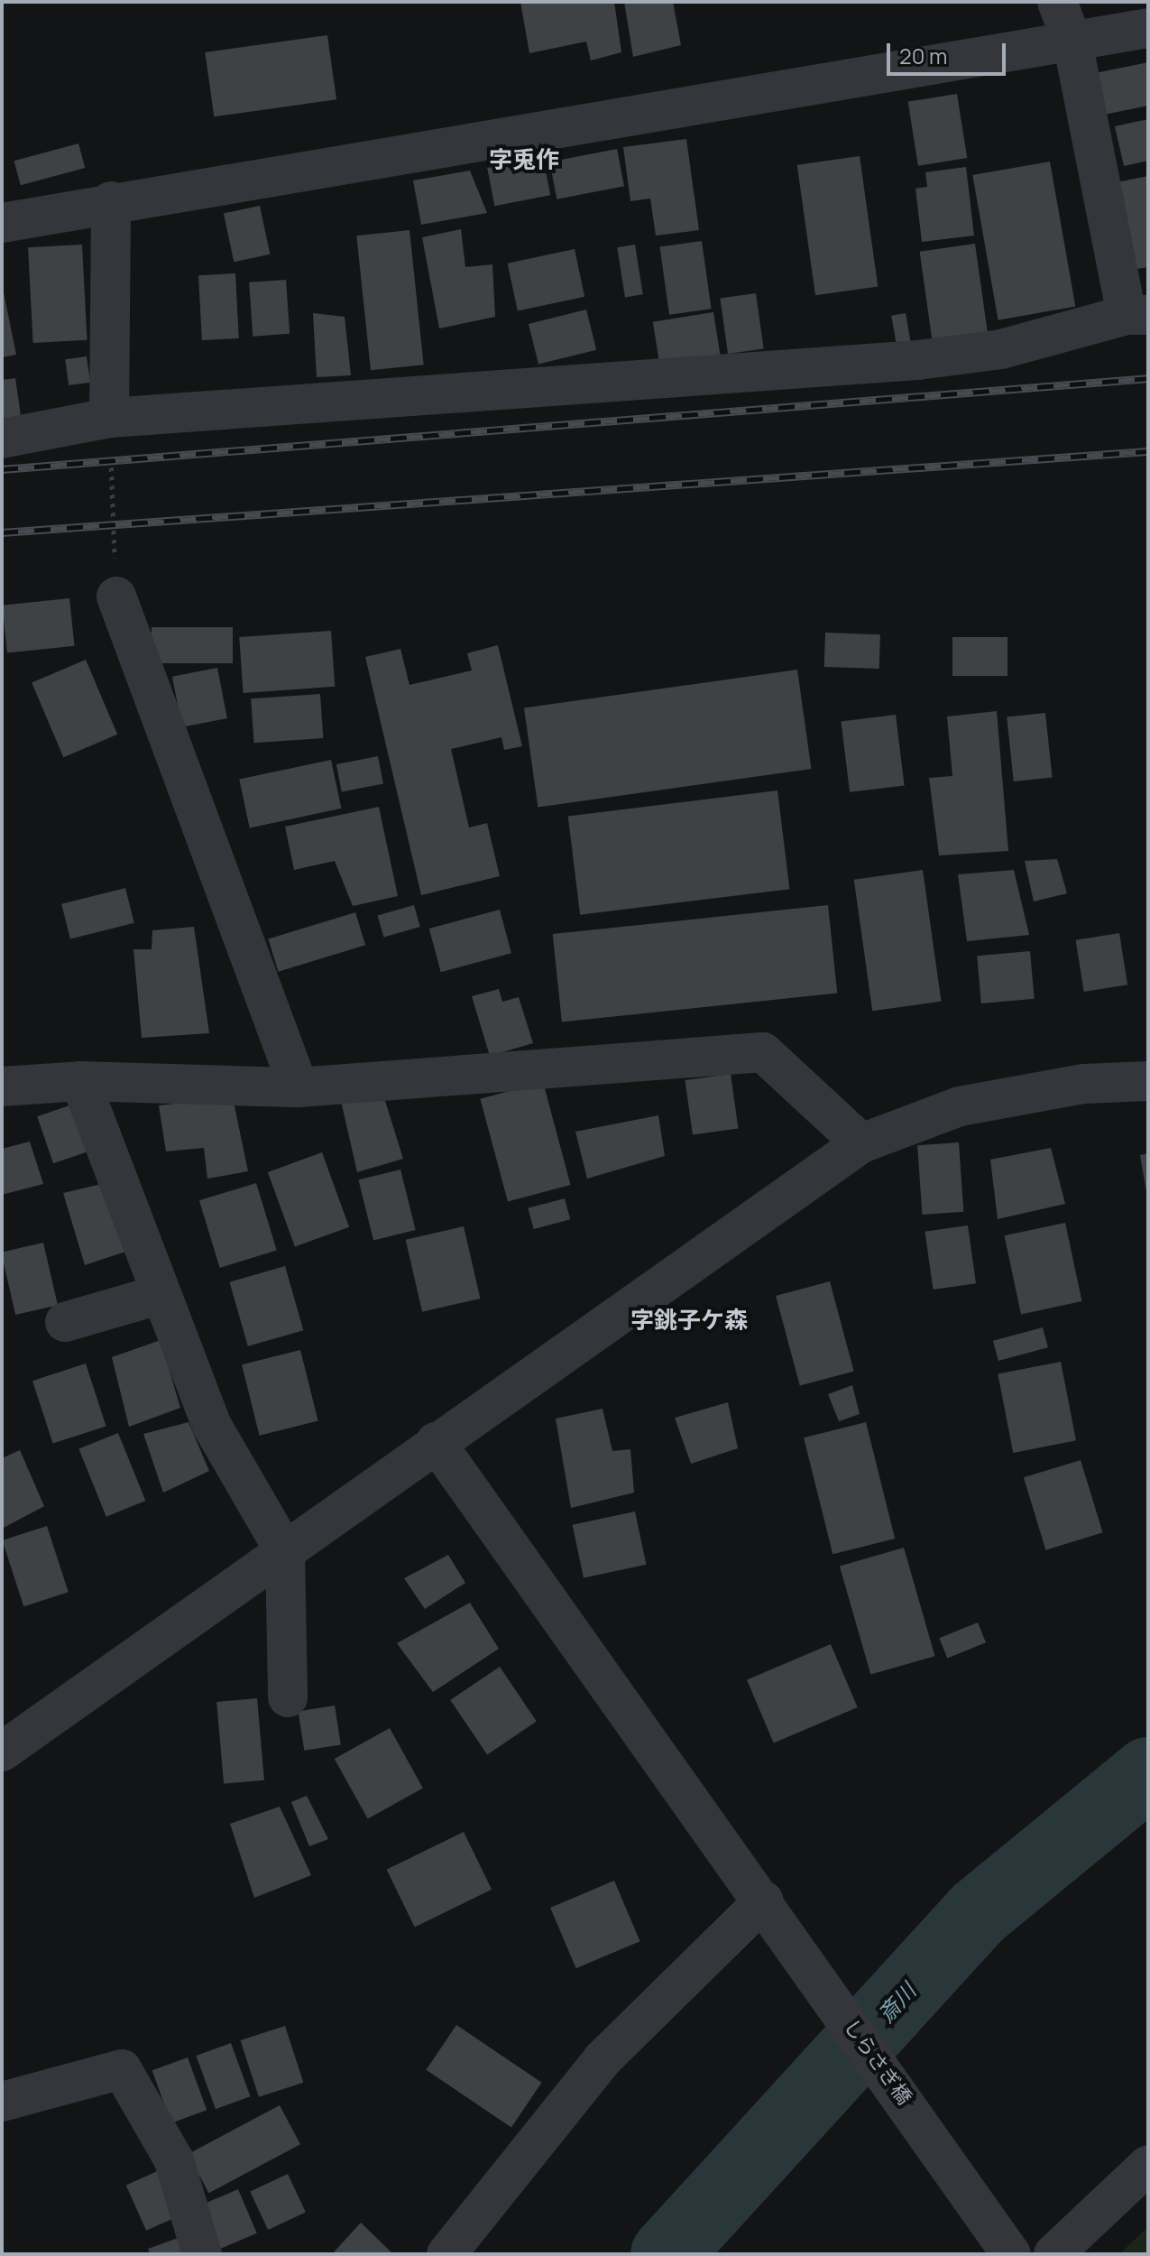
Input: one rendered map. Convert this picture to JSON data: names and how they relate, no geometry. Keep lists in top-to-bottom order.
{
  "streets": {
    "street": ["しらさぎ橋"]
  },
  "districts": ["字兎作", "字銚子ケ森"],
  "water": ["斎川"],
  "scale_bar": "20 m"
}
